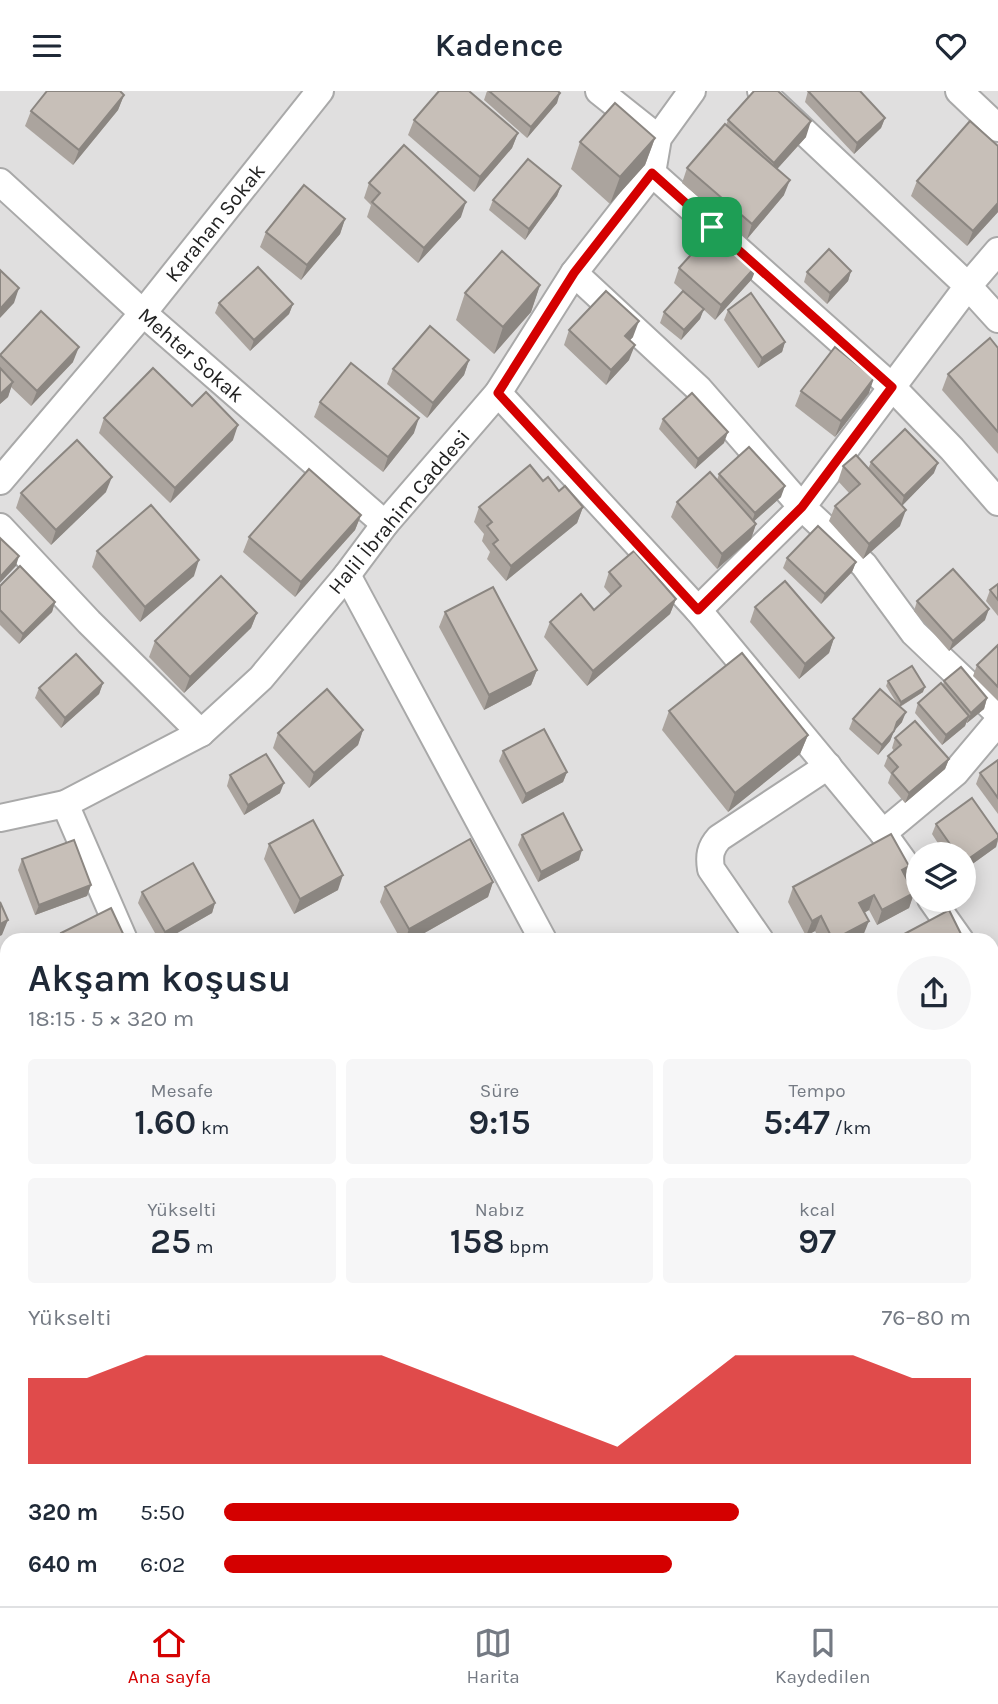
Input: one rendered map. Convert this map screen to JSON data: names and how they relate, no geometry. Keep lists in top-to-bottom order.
{
  "streets": {
    "street": ["Karahan Sokak", "Mehter Sokak", "Halil İbrahim Caddesi"]
  },
  "crossings": [
    ["Karahan Sokak", "Mehter Sokak"],
    ["Mehter Sokak", "Halil İbrahim Caddesi"]
  ],
  "page": {
    "header": "Kadence",
    "heading": ["Akşam koşusu", "18:15 · 5 × 320 m"],
    "stats": [
      ["Mesafe", "1.60 km"],
      ["Süre", "9:15"],
      ["Tempo", "5:47 /km"],
      ["Yükselti", "25 m"],
      ["Nabız", "158 bpm"],
      ["kcal", "97"]
    ],
    "chart": ["Yükselti", "76–80 m"],
    "list": [
      {
        "name": "320 m",
        "note": "5:50"
      },
      {
        "name": "640 m",
        "note": "6:02"
      }
    ],
    "tabs": ["Ana sayfa", "Harita", "Kaydedilen"]
  }
}
